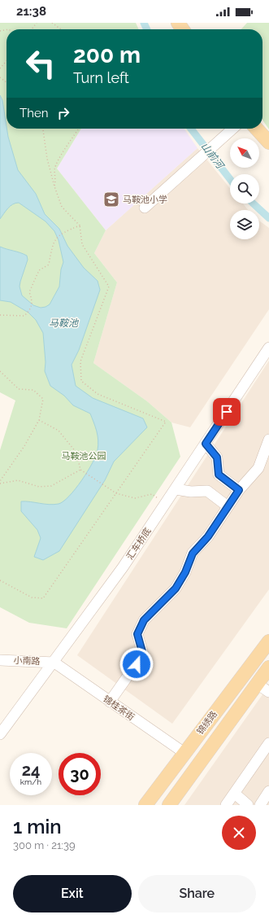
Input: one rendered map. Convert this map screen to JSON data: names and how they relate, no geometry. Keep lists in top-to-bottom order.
{
  "streets": {
    "main road": ["锦绣路"],
    "street": ["汇车桥底", "小南路", "锦桂茶街"]
  },
  "crossings": [
    ["汇车桥底", "小南路"],
    ["汇车桥底", "锦桂茶街"],
    ["小南路", "锦桂茶街"],
    ["锦桂茶街", "锦绣路"]
  ],
  "water": ["山前河", "马鞍池"],
  "parks": ["马鞍池公园"],
  "places": {
    "school or university": ["马鞍池小学"]
  },
  "north": "top left",
  "page": {
    "status": "21:38",
    "turn": ["200 m", "Turn left"],
    "then": "Then",
    "speed": "24 km/h",
    "limit": "30",
    "heading": ["1 min", "300 m · 21:39"],
    "buttons": ["Exit", "Share"]
  }
}
